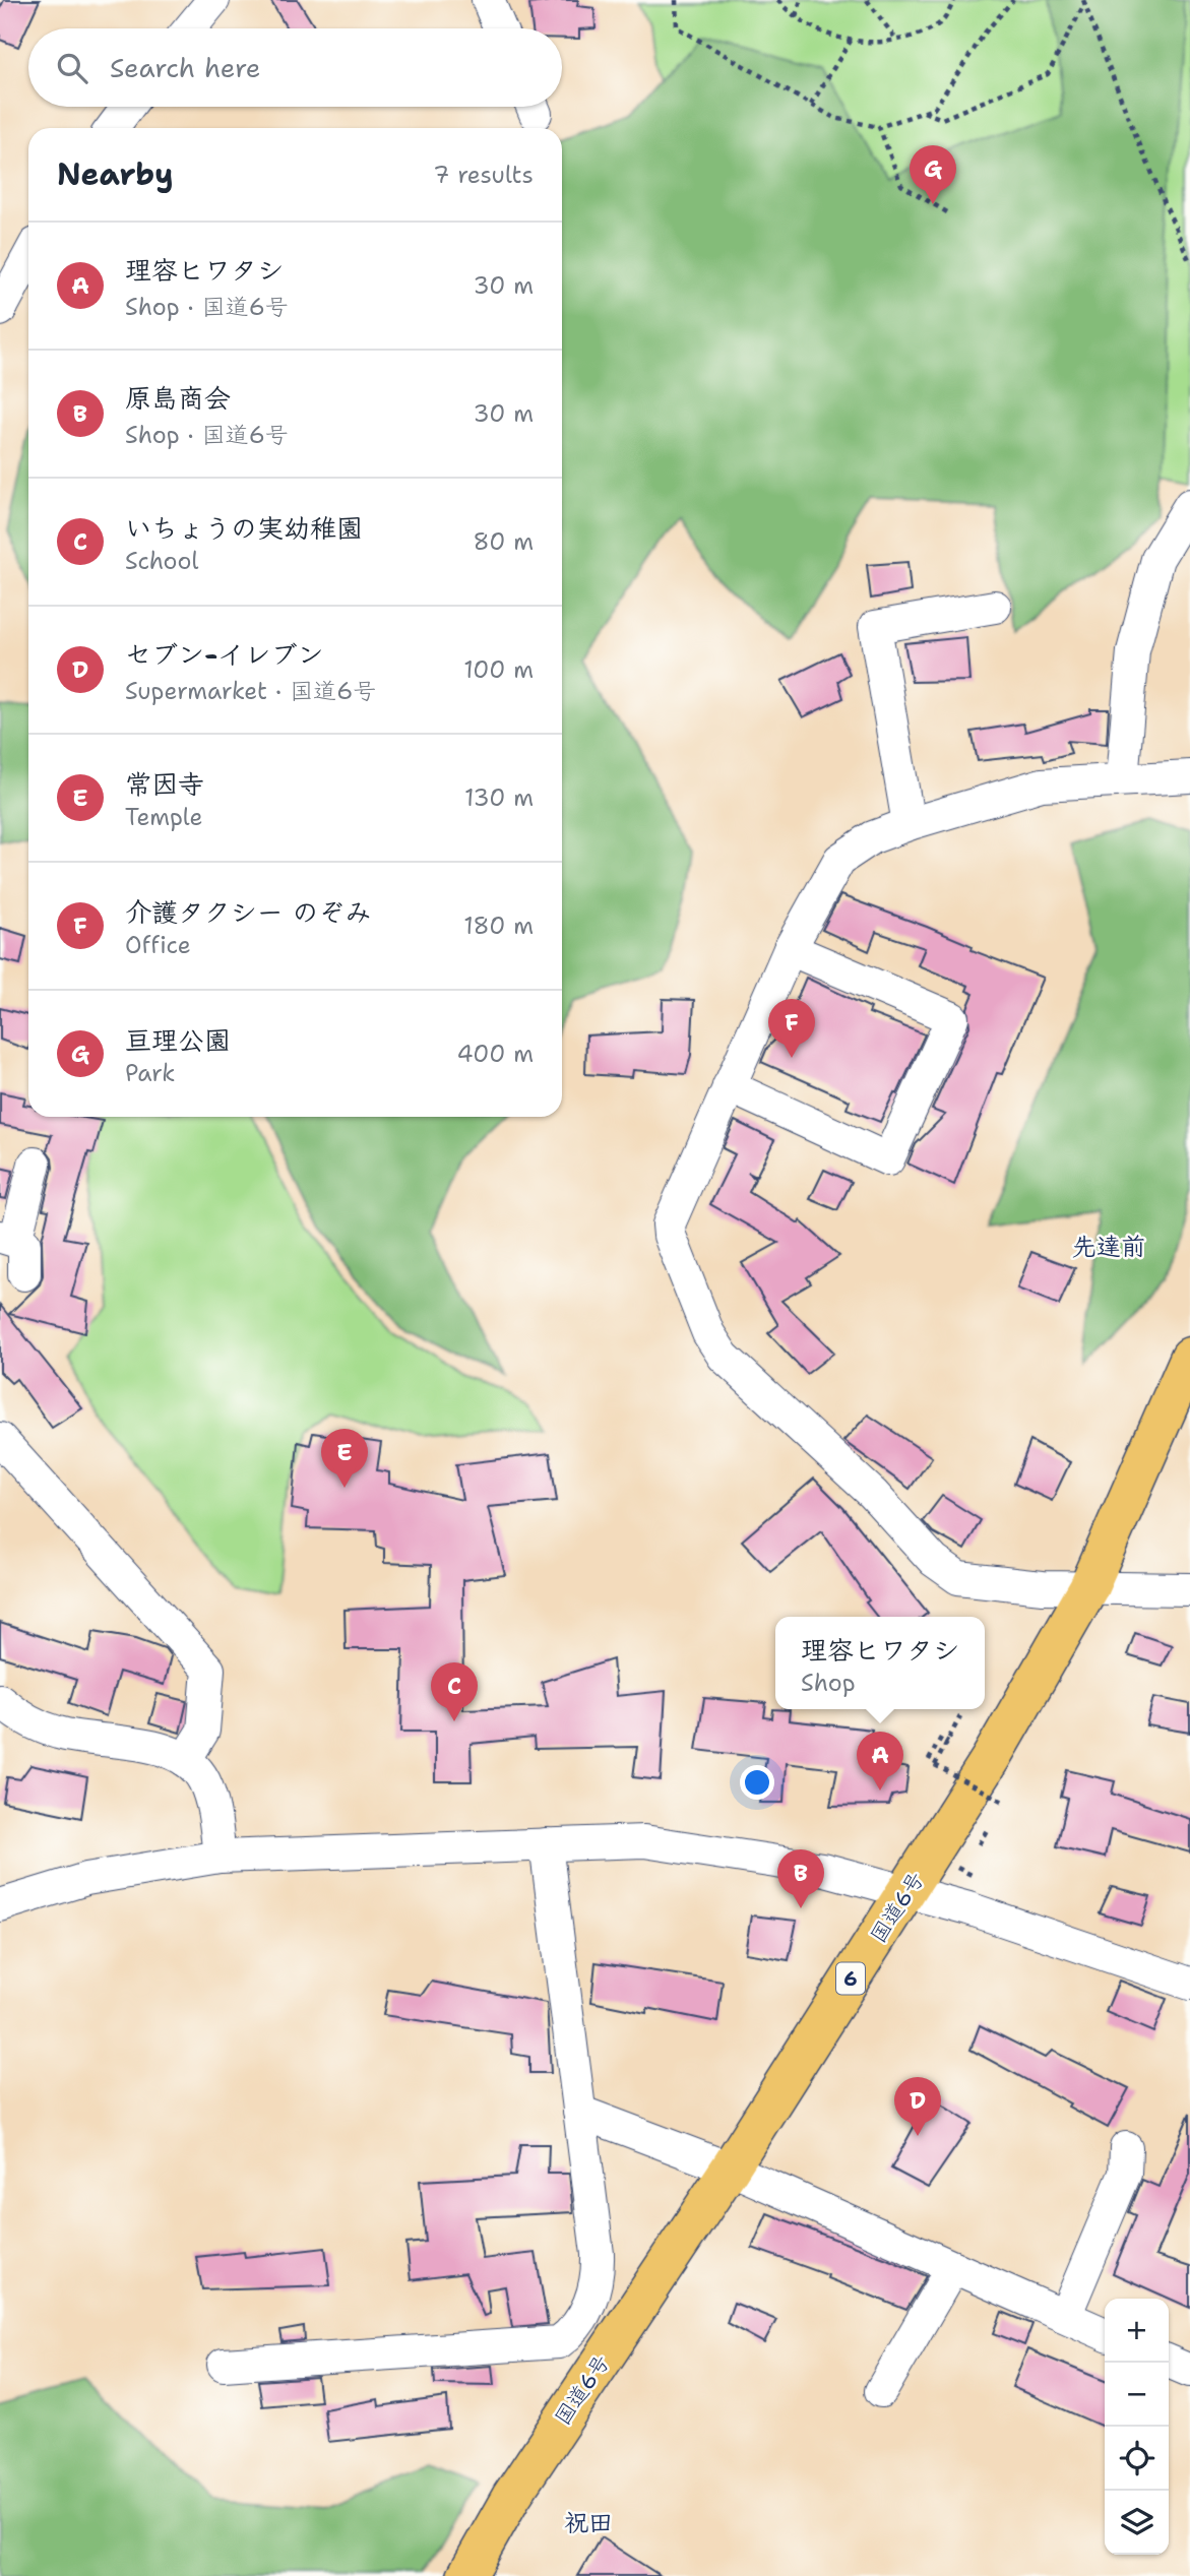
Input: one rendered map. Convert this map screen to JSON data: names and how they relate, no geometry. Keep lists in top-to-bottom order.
{
  "streets": {
    "highway": ["国道6号", "6"]
  },
  "districts": ["先達前", "祝田"],
  "page": {
    "search": "Search here",
    "heading": ["Nearby", "7 results"],
    "pins": [
      "G",
      "F",
      "E",
      "C",
      "A",
      "B",
      "D"
    ],
    "list": [
      {
        "mark": "A",
        "name": "理容ヒワタシ",
        "note": "Shop · 国道6号",
        "value": "30 m"
      },
      {
        "mark": "B",
        "name": "原島商会",
        "note": "Shop · 国道6号",
        "value": "30 m"
      },
      {
        "mark": "C",
        "name": "いちょうの実幼稚園",
        "note": "School",
        "value": "80 m"
      },
      {
        "mark": "D",
        "name": "セブン-イレブン",
        "note": "Supermarket · 国道6号",
        "value": "100 m"
      },
      {
        "mark": "E",
        "name": "常因寺",
        "note": "Temple",
        "value": "130 m"
      },
      {
        "mark": "F",
        "name": "介護タクシー のぞみ",
        "note": "Office",
        "value": "180 m"
      },
      {
        "mark": "G",
        "name": "亘理公園",
        "note": "Park",
        "value": "400 m"
      }
    ],
    "popup": ["理容ヒワタシ", "Shop"],
    "map_buttons": ["+", "−"]
  }
}
